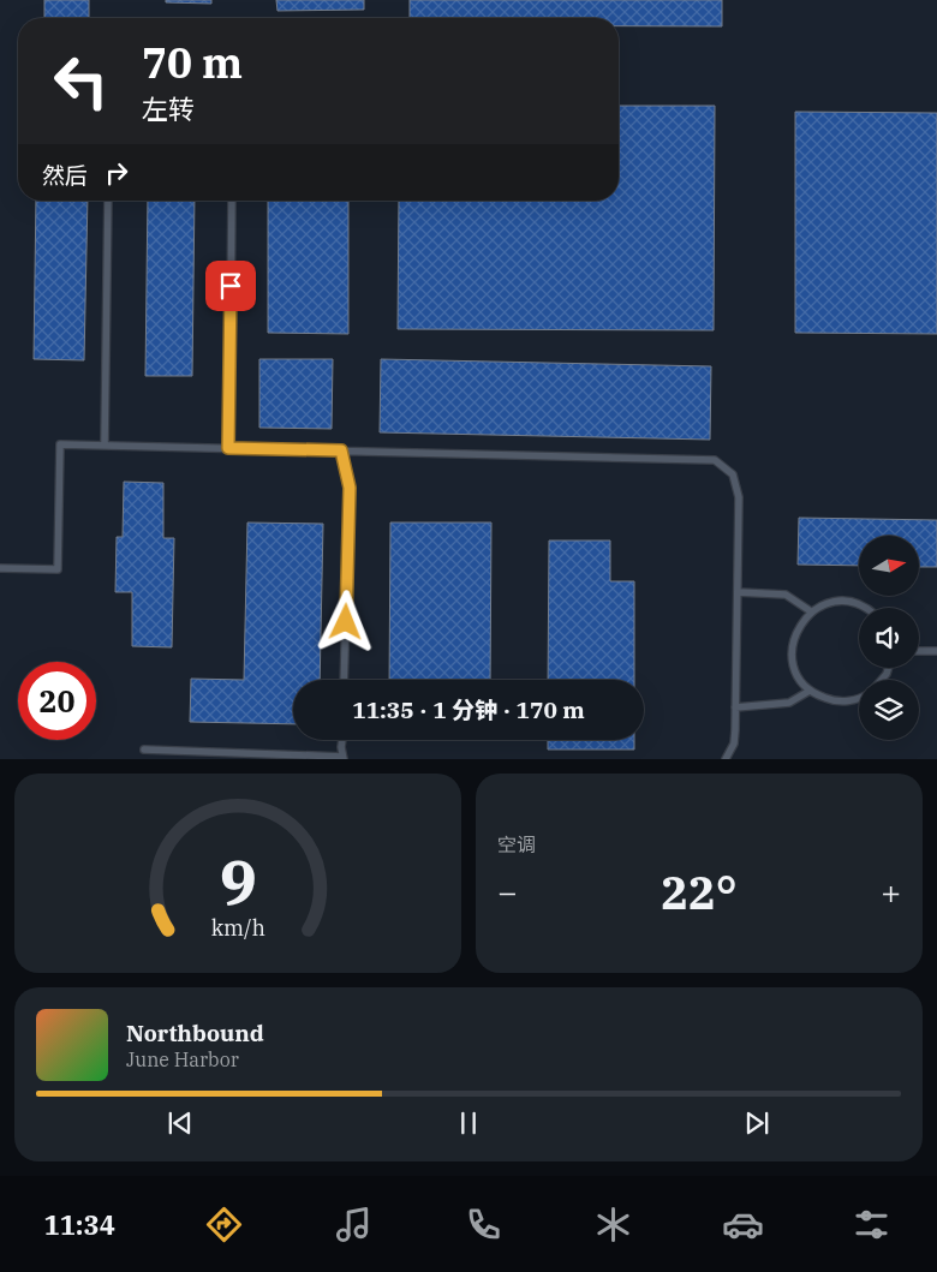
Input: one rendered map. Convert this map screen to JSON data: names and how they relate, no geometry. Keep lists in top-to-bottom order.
{
  "north": "right",
  "page": {
    "turn": ["70 m", "左转"],
    "then": "然后",
    "limit": "20",
    "trip": "11:35 · 1 分钟 · 170 m",
    "tile": "空调",
    "heat": ["−", "22°", "+"],
    "song": ["Northbound", "June Harbor"],
    "tabs": "11:34",
    "gauge": ["9", "km/h"]
  }
}
